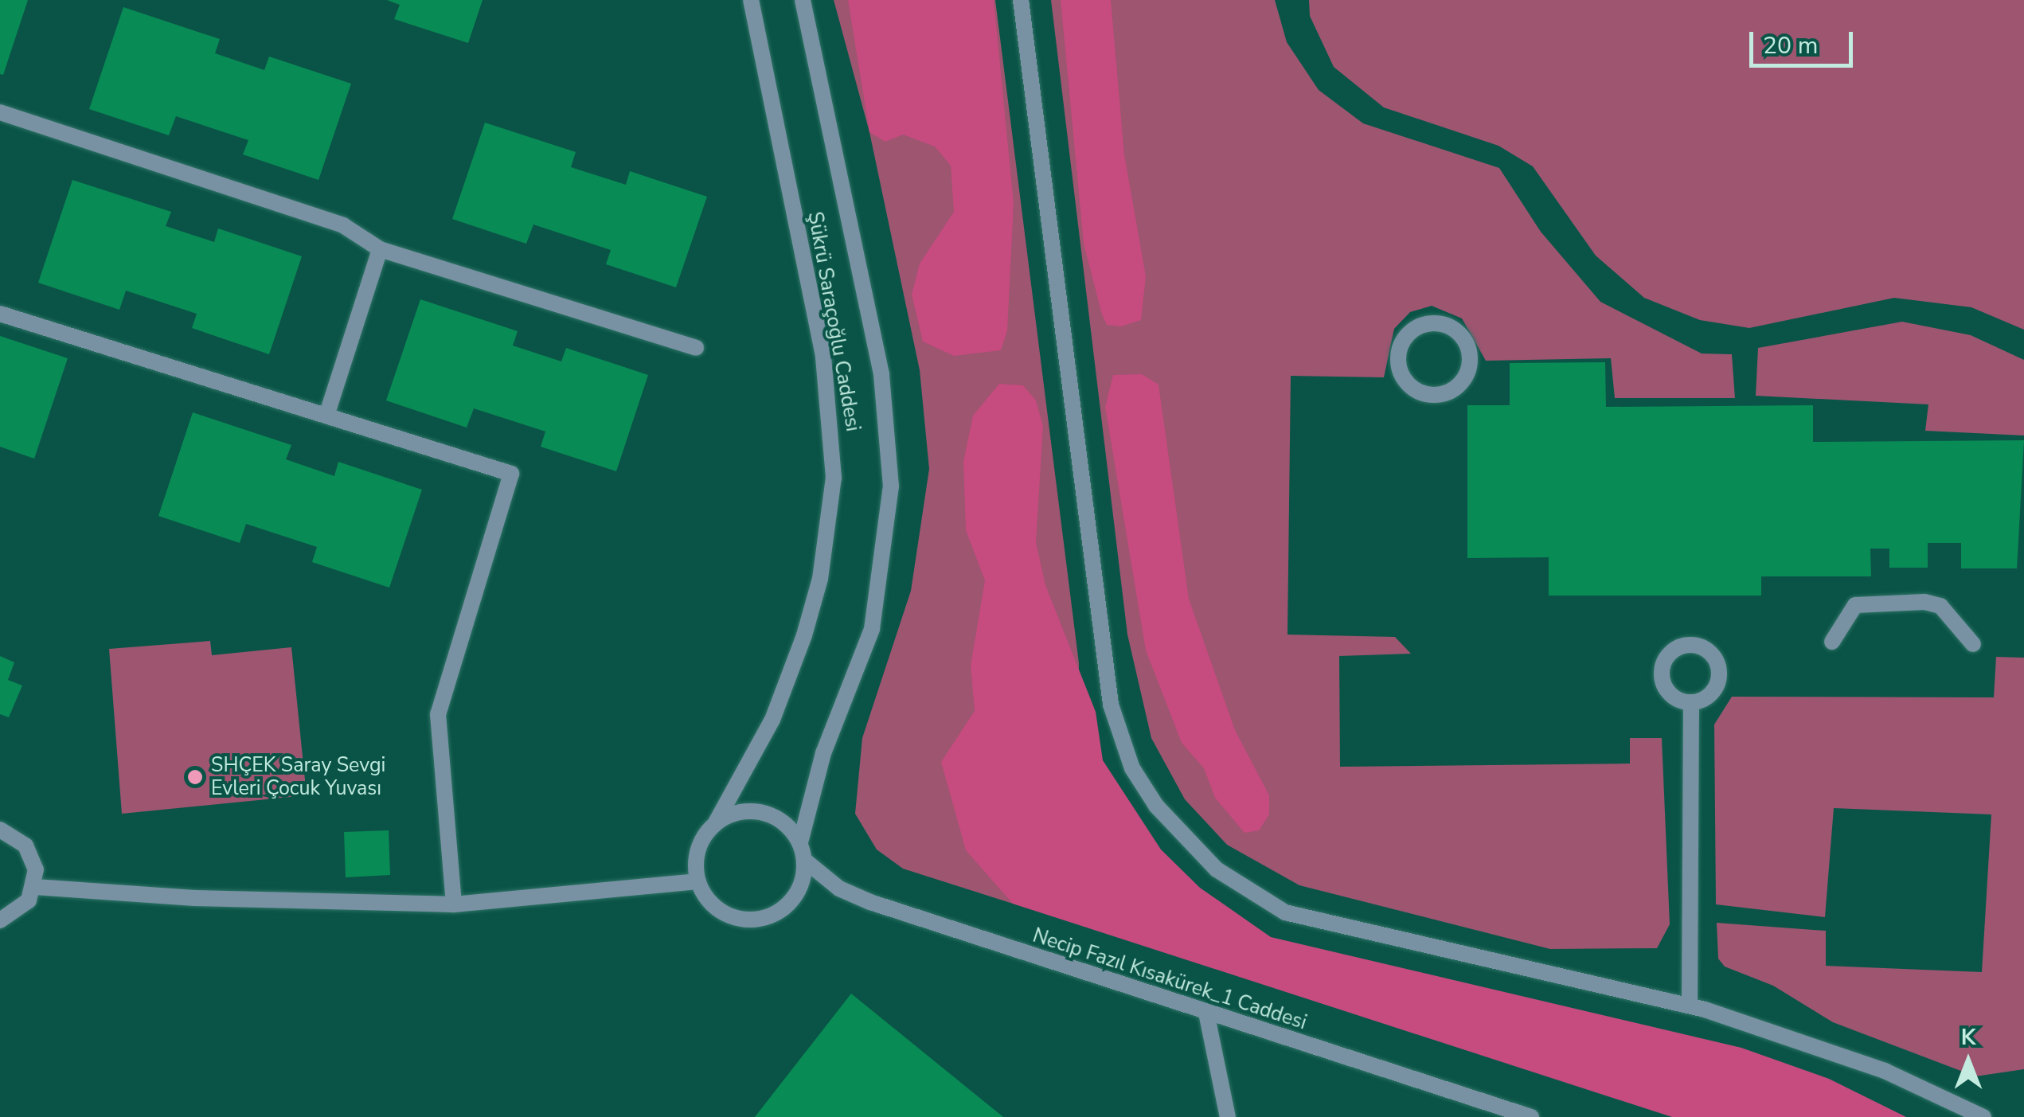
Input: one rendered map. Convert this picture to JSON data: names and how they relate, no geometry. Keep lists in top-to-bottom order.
{
  "streets": {
    "street": ["Şükrü Saraçoğlu Caddesi", "Necip Fazıl Kısakürek_1 Caddesi"]
  },
  "crossings": [
    ["Şükrü Saraçoğlu Caddesi", "Necip Fazıl Kısakürek_1 Caddesi"]
  ],
  "places": ["SHÇEK Saray Sevgi Evleri Çocuk Yuvası"],
  "scale_bar": "20 m",
  "north": "top"
}
